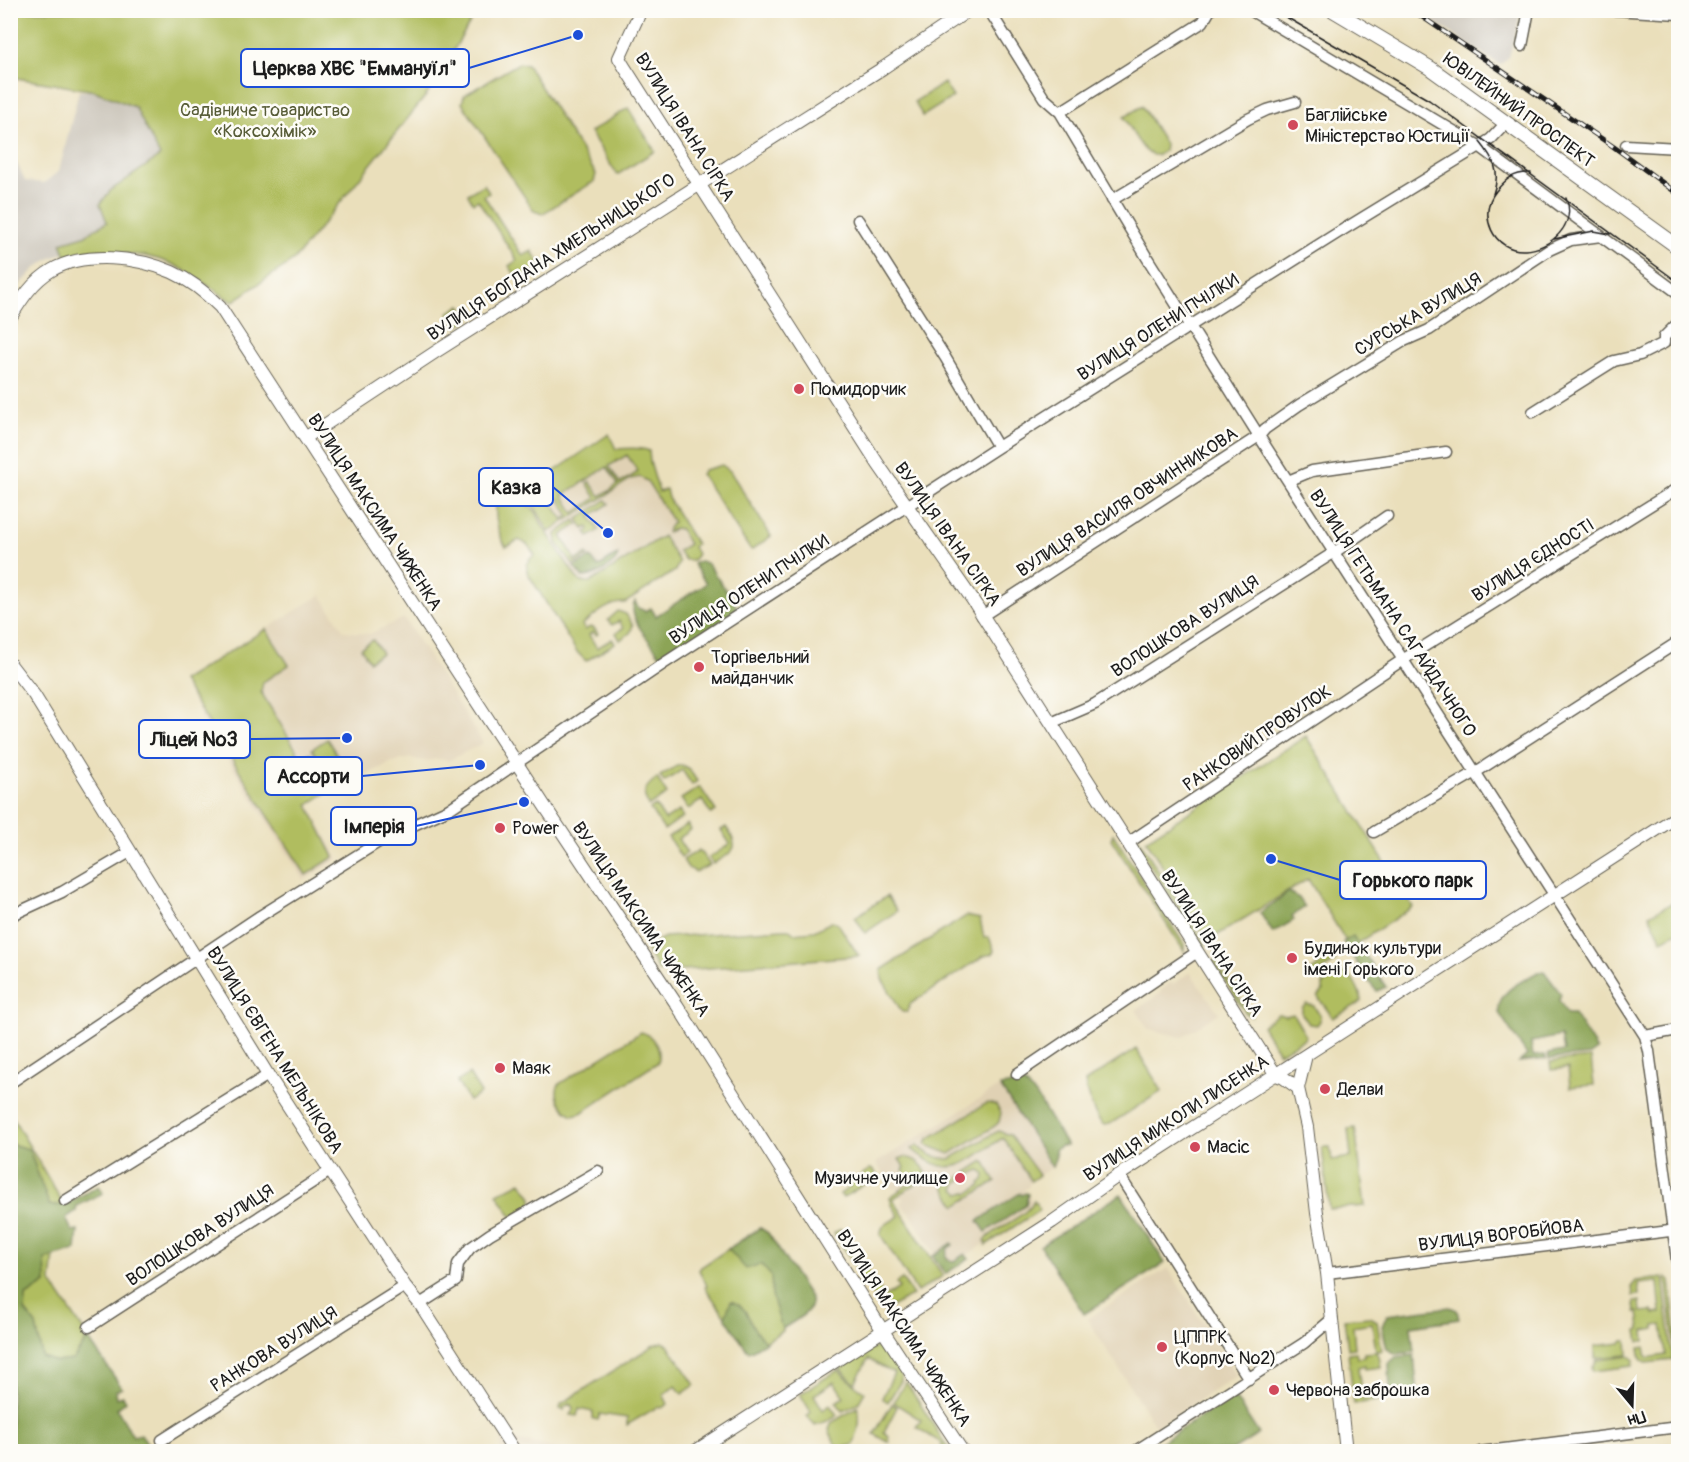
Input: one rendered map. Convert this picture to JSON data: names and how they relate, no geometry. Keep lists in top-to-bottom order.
{
  "streets": {
    "main road": ["ЮВІЛЕЙНИЙ ПРОСПЕКТ"],
    "street": [
      "ВУЛИЦЯ ІВАНА СІРКА",
      "ВУЛИЦЯ БОГДАНА ХМЕЛЬНИЦЬКОГО",
      "СУРСЬКА ВУЛИЦЯ",
      "ВУЛИЦЯ ОЛЕНИ ПЧІЛКИ",
      "ВУЛИЦЯ ВАСИЛЯ ОВЧИННИКОВА",
      "ВУЛИЦЯ МАКСИМА ЧИЖЕНКА",
      "ВУЛИЦЯ ЄДНОСТІ",
      "ВУЛИЦЯ ГЕТЬМАНА САГАЙДАЧНОГО",
      "ВОЛОШКОВА ВУЛИЦЯ",
      "РАНКОВИЙ ПРОВУЛОК",
      "ВУЛИЦЯ ЄВГЕНА МЕЛЬНІКОВА",
      "ВУЛИЦЯ МИКОЛИ ЛИСЕНКА",
      "ВУЛИЦЯ ВОРОБЙОВА",
      "РАНКОВА ВУЛИЦЯ"
    ]
  },
  "crossings": [
    ["ЮВІЛЕЙНИЙ ПРОСПЕКТ", "ВУЛИЦЯ ОЛЕНИ ПЧІЛКИ"],
    ["ВУЛИЦЯ ІВАНА СІРКА", "ВУЛИЦЯ БОГДАНА ХМЕЛЬНИЦЬКОГО"],
    ["ВУЛИЦЯ ІВАНА СІРКА", "ВУЛИЦЯ ОЛЕНИ ПЧІЛКИ"],
    ["ВУЛИЦЯ ІВАНА СІРКА", "ВУЛИЦЯ ВАСИЛЯ ОВЧИННИКОВА"],
    ["ВУЛИЦЯ ІВАНА СІРКА", "ВОЛОШКОВА ВУЛИЦЯ"],
    ["ВУЛИЦЯ ІВАНА СІРКА", "РАНКОВИЙ ПРОВУЛОК"],
    ["ВУЛИЦЯ ІВАНА СІРКА", "ВУЛИЦЯ МИКОЛИ ЛИСЕНКА"],
    ["ВУЛИЦЯ БОГДАНА ХМЕЛЬНИЦЬКОГО", "ВУЛИЦЯ МАКСИМА ЧИЖЕНКА"],
    ["СУРСЬКА ВУЛИЦЯ", "ВУЛИЦЯ ВАСИЛЯ ОВЧИННИКОВА"],
    ["СУРСЬКА ВУЛИЦЯ", "ВУЛИЦЯ ГЕТЬМАНА САГАЙДАЧНОГО"],
    ["ВУЛИЦЯ ОЛЕНИ ПЧІЛКИ", "ВУЛИЦЯ МАКСИМА ЧИЖЕНКА"],
    ["ВУЛИЦЯ ОЛЕНИ ПЧІЛКИ", "ВУЛИЦЯ ГЕТЬМАНА САГАЙДАЧНОГО"],
    ["ВУЛИЦЯ ОЛЕНИ ПЧІЛКИ", "ВУЛИЦЯ ЄВГЕНА МЕЛЬНІКОВА"],
    ["ВУЛИЦЯ ВАСИЛЯ ОВЧИННИКОВА", "ВУЛИЦЯ ГЕТЬМАНА САГАЙДАЧНОГО"],
    ["ВУЛИЦЯ МАКСИМА ЧИЖЕНКА", "ВУЛИЦЯ МИКОЛИ ЛИСЕНКА"],
    ["ВУЛИЦЯ ЄДНОСТІ", "ВУЛИЦЯ ГЕТЬМАНА САГАЙДАЧНОГО"],
    ["ВУЛИЦЯ ЄДНОСТІ", "РАНКОВИЙ ПРОВУЛОК"],
    ["ВУЛИЦЯ ГЕТЬМАНА САГАЙДАЧНОГО", "ВОЛОШКОВА ВУЛИЦЯ"],
    ["ВУЛИЦЯ ГЕТЬМАНА САГАЙДАЧНОГО", "РАНКОВИЙ ПРОВУЛОК"],
    ["ВУЛИЦЯ ГЕТЬМАНА САГАЙДАЧНОГО", "ВУЛИЦЯ МИКОЛИ ЛИСЕНКА"],
    ["ВУЛИЦЯ ГЕТЬМАНА САГАЙДАЧНОГО", "ВУЛИЦЯ ВОРОБЙОВА"],
    ["ВОЛОШКОВА ВУЛИЦЯ", "ВУЛИЦЯ ЄВГЕНА МЕЛЬНІКОВА"],
    ["ВУЛИЦЯ ЄВГЕНА МЕЛЬНІКОВА", "РАНКОВА ВУЛИЦЯ"]
  ],
  "parks": ["Садівниче товариство «Коксохімік»"],
  "places": [
    "Церква ХВЄ \"Еммануїл\"",
    "Баглійське Міністерство Юстиції",
    "Помидорчик",
    "Казка",
    "Торгівельний майданчик",
    "Ліцей №3",
    "Ассорти",
    "Імперія",
    "Power",
    "Горького парк",
    "Будинок культури імені Горького",
    "Маяк",
    "Делви",
    "Macic",
    "Музичне училище",
    "ЦППРК (Корпус №2)",
    "Червона заброшка"
  ],
  "north": "bottom"
}
